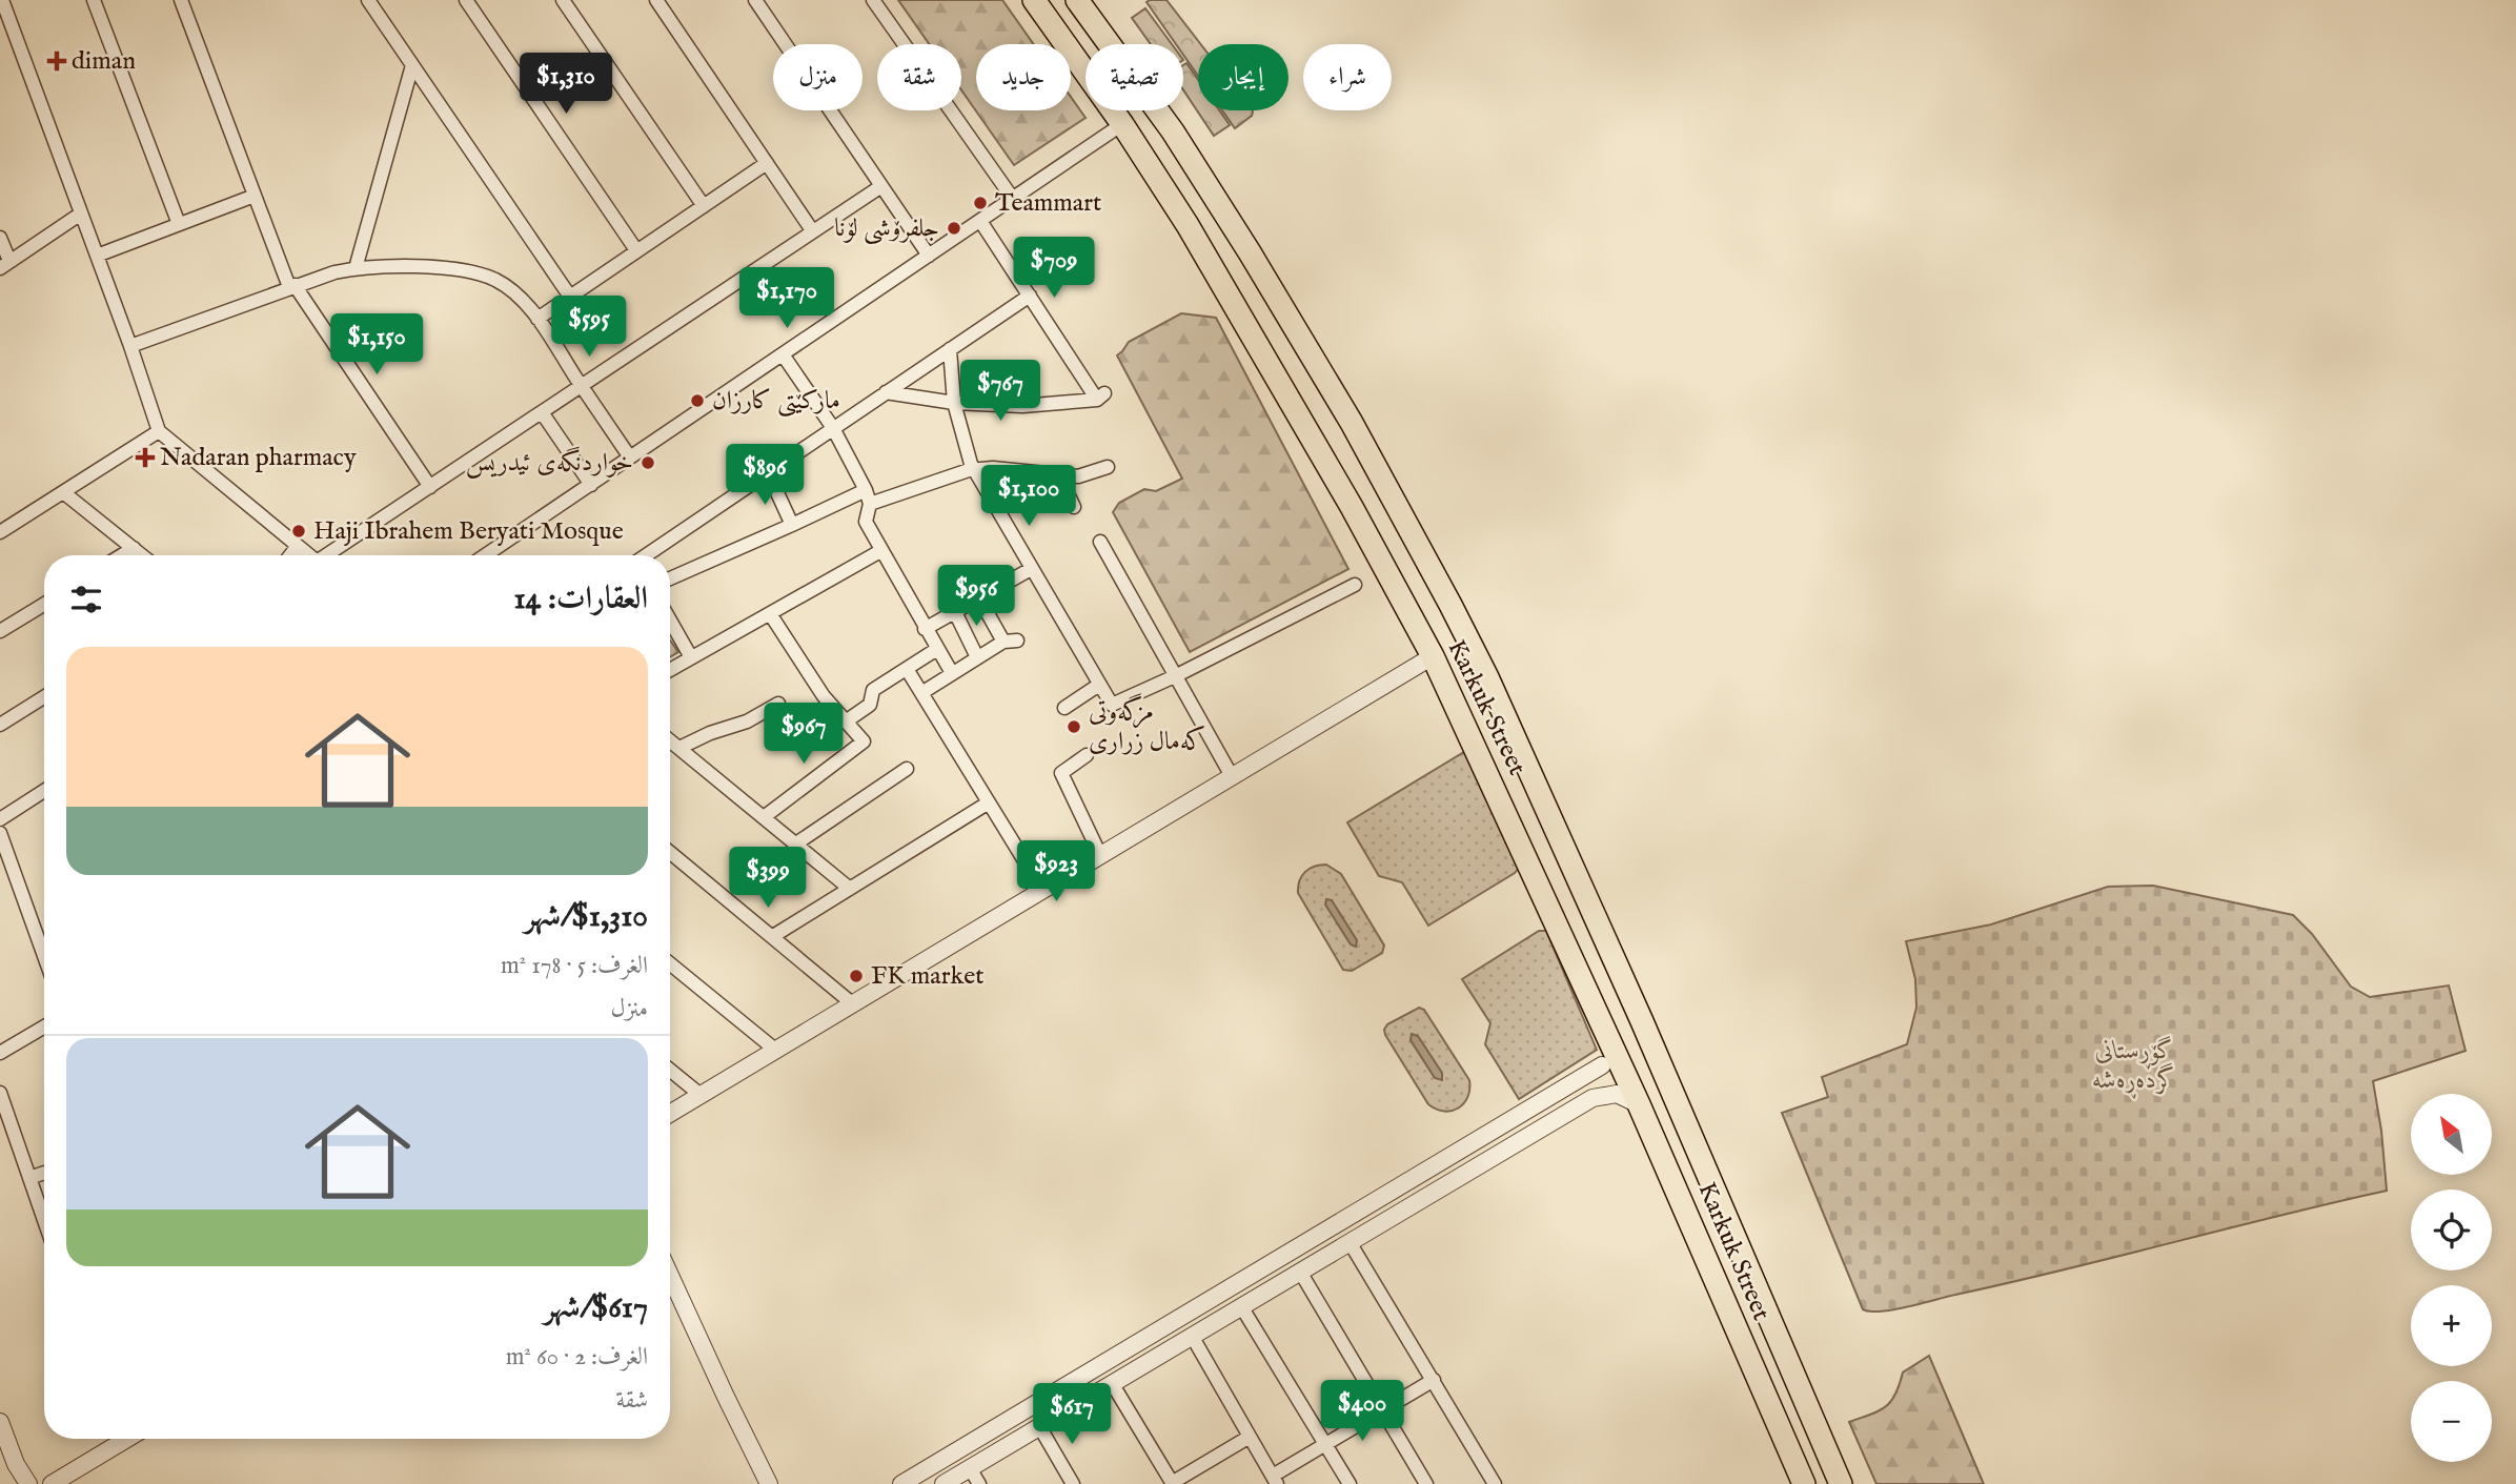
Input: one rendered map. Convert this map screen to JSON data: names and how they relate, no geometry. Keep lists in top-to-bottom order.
{
  "streets": {
    "highway": ["Karkuk Street"]
  },
  "parks": ["گۆڕستانی گردەڕەشە"],
  "places": {
    "health": ["diman", "Nadaran pharmacy"],
    "other": [
      "Teammart",
      "جلفرۆشی لۆنا",
      "مارکێتی کارزان",
      "خواردنگەی ئیدریس",
      "Haji Ibrahem Beryati Mosque",
      "مزگەوتی کەمال زراری",
      "FK market"
    ]
  },
  "north": "top left",
  "page": {
    "chip": [
      "شراء",
      "إيجار",
      "تصفية",
      "جديد",
      "شقة",
      "منزل"
    ],
    "price": [
      "$1,310",
      "$709",
      "$1,170",
      "$595",
      "$1,150",
      "$767",
      "$896",
      "$1,100",
      "$956",
      "$967",
      "$923",
      "$399",
      "$400",
      "$617"
    ],
    "heading": "العقارات: 14",
    "list": [
      {
        "name": "$1,310/شهر",
        "note": "الغرف: 5 · 178 m² · منزل"
      },
      {
        "name": "$617/شهر",
        "note": "الغرف: 2 · 60 m² · شقة"
      }
    ],
    "map_buttons": ["+", "−"]
  }
}
